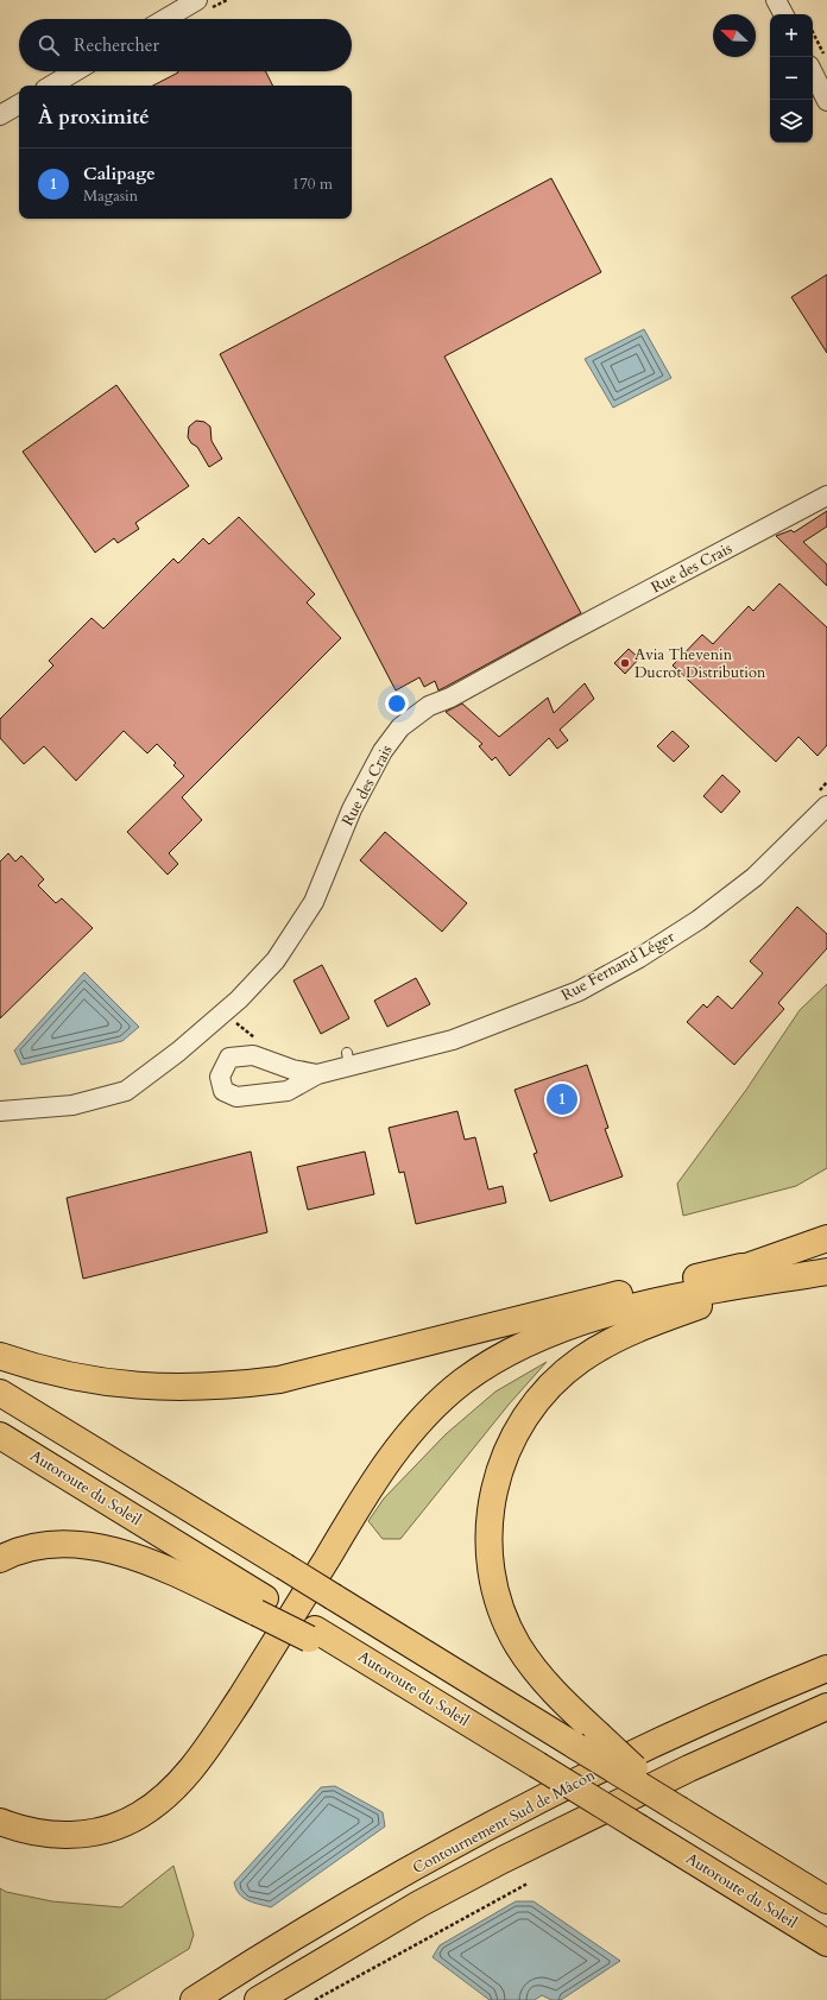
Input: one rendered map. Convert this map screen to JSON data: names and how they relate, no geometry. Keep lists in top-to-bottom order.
{
  "streets": {
    "highway": ["Autoroute du Soleil", "Contournement Sud de Mâcon"],
    "street": ["Rue des Crais", "Rue Fernand Léger"]
  },
  "places": ["Avia Thevenin Ducrot Distribution"],
  "north": "top left",
  "page": {
    "map_buttons": ["+", "−"],
    "search": "Rechercher",
    "heading": "À proximité",
    "list": [
      {
        "mark": "1",
        "name": "Calipage",
        "note": "Magasin",
        "value": "170 m"
      }
    ],
    "pins": "1"
  }
}
